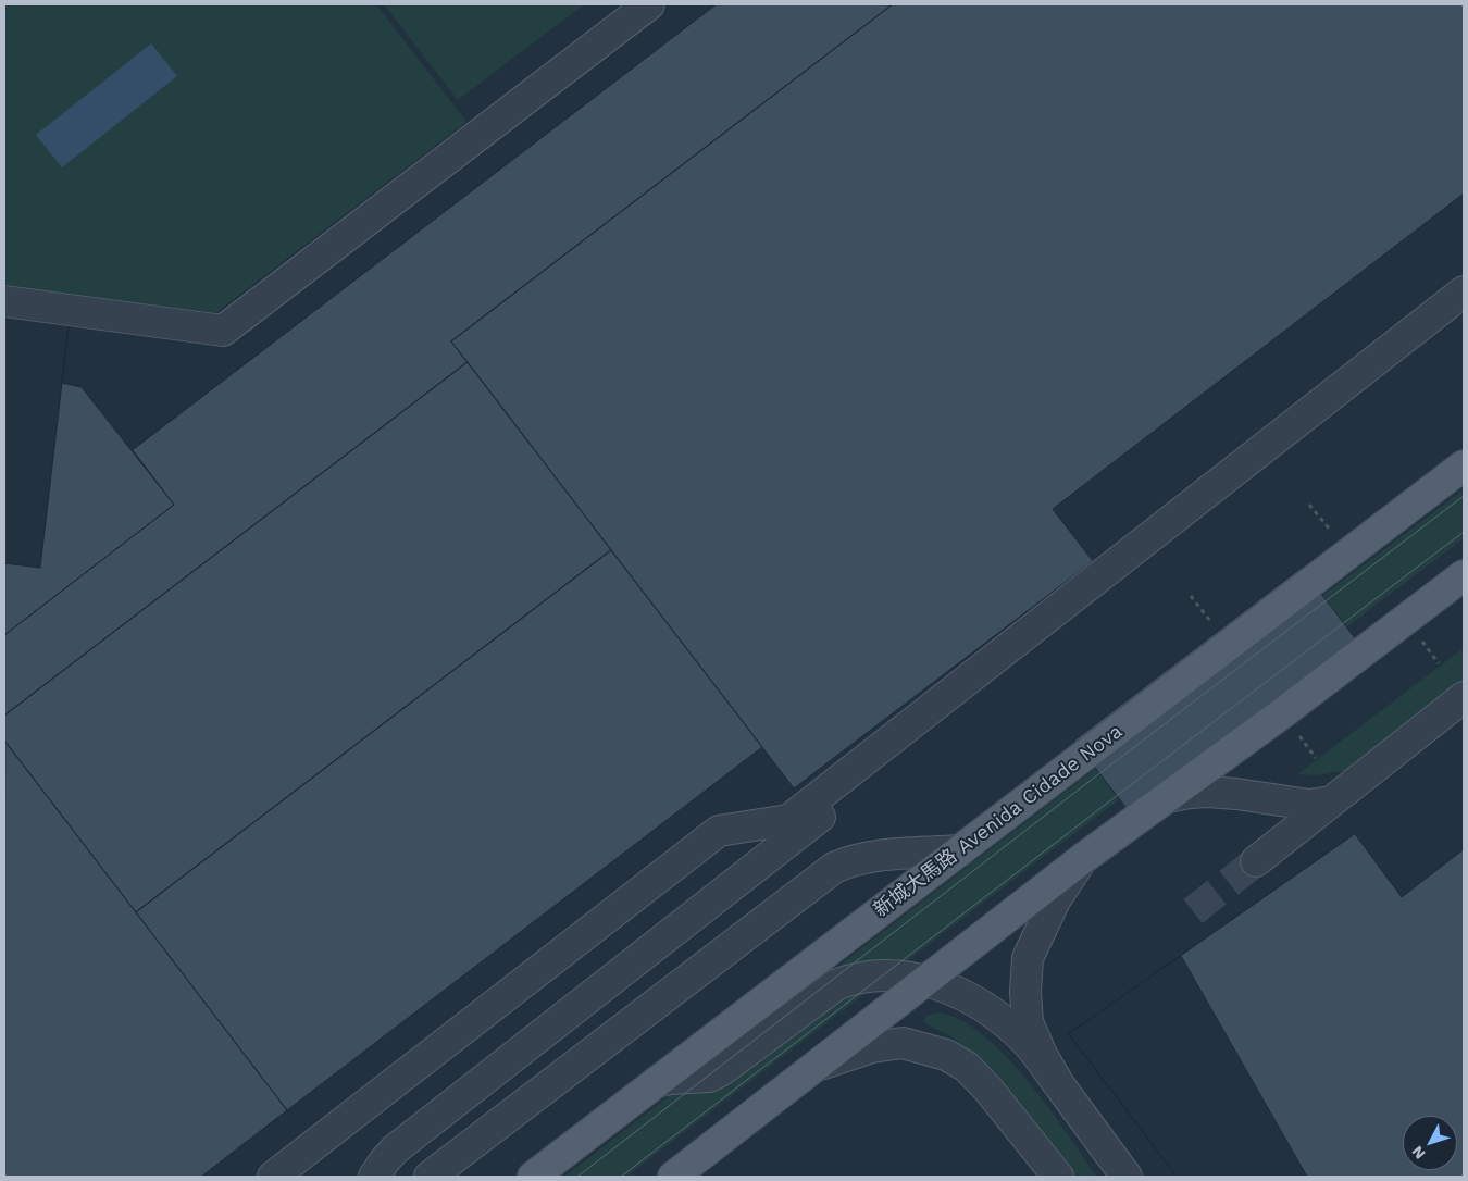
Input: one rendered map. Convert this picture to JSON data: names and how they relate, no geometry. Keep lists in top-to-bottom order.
{
  "streets": {
    "main road": ["新城大馬路 Avenida Cidade Nova"]
  },
  "north": "bottom left"
}
